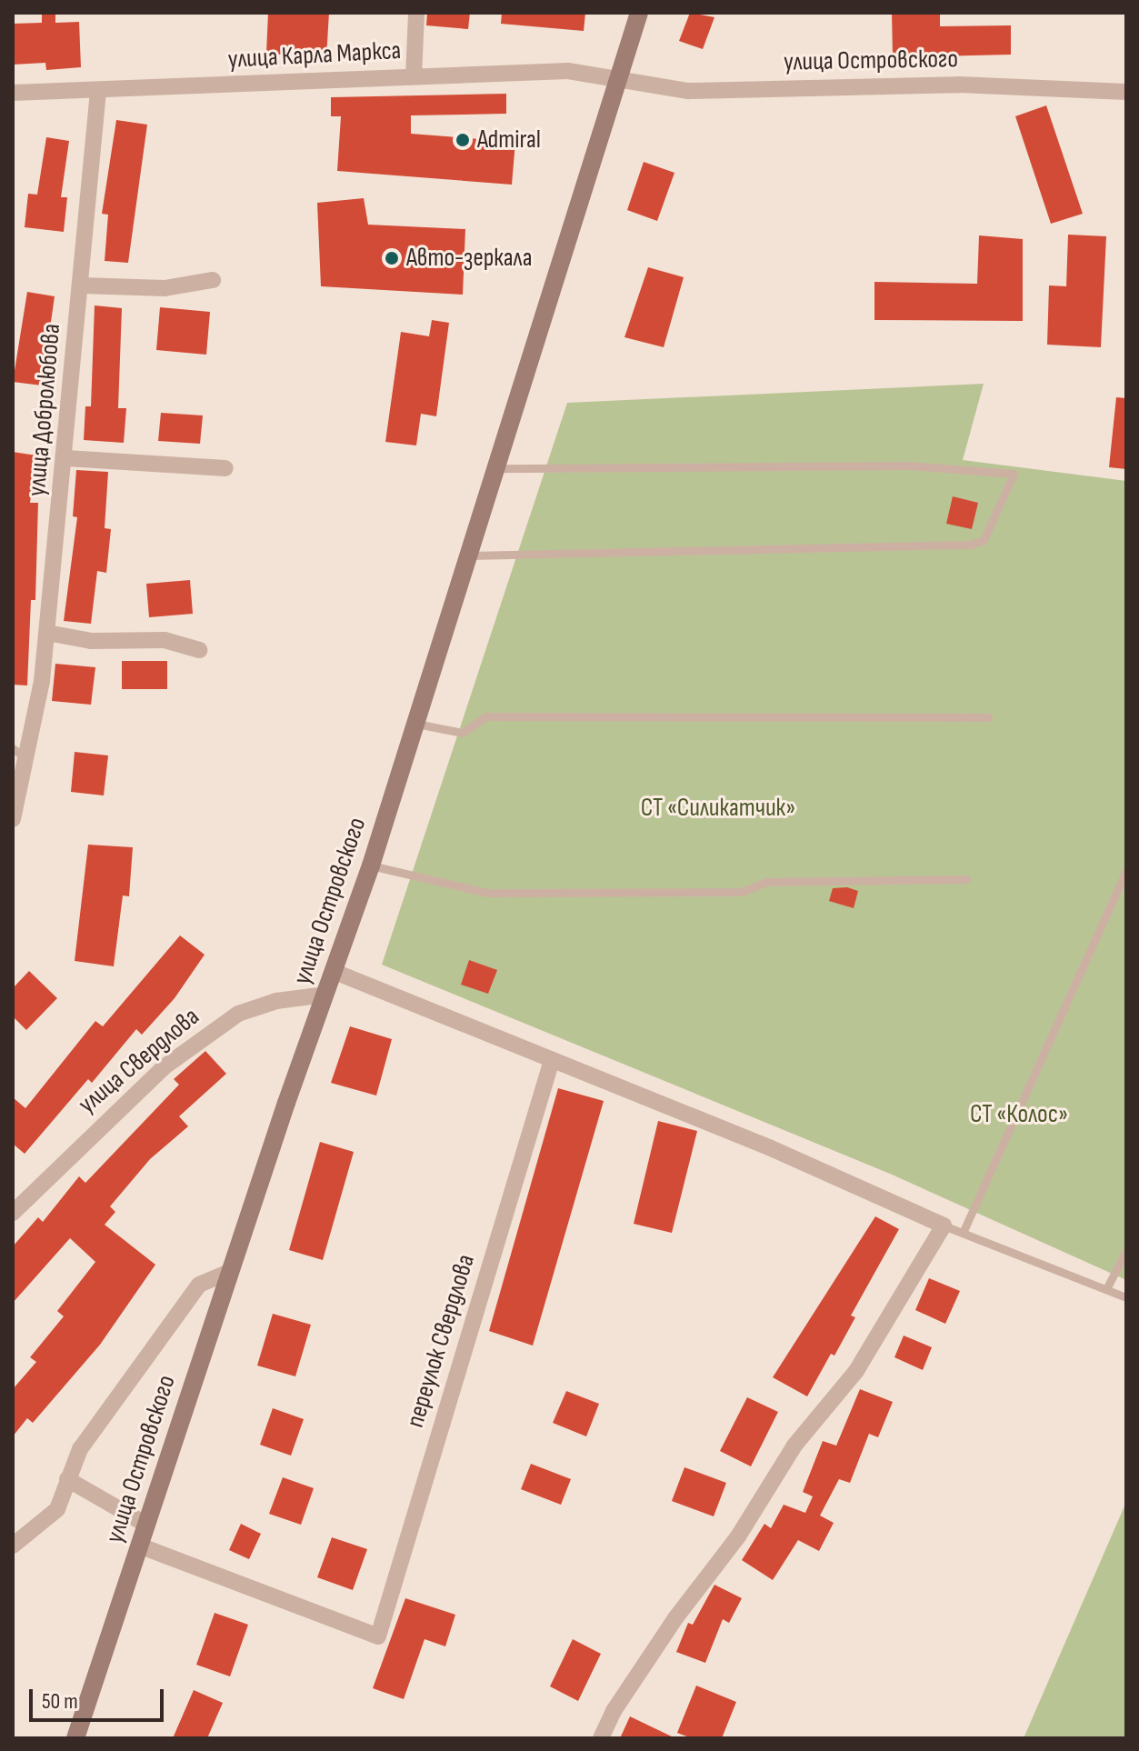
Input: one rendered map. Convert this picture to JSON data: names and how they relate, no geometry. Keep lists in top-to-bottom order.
{
  "streets": {
    "street": [
      "улица Карла Маркса",
      "улица Островского",
      "улица Добролюбова",
      "улица Свердлова",
      "переулок Свердлова"
    ]
  },
  "crossings": [
    ["улица Карла Маркса", "улица Островского"],
    ["улица Карла Маркса", "улица Добролюбова"],
    ["улица Островского", "улица Свердлова"],
    ["улица Островского", "переулок Свердлова"]
  ],
  "parks": ["СТ «Силикатчик»", "СТ «Колос»"],
  "places": ["Admiral", "Авто-зеркала"],
  "scale_bar": "50 m"
}
